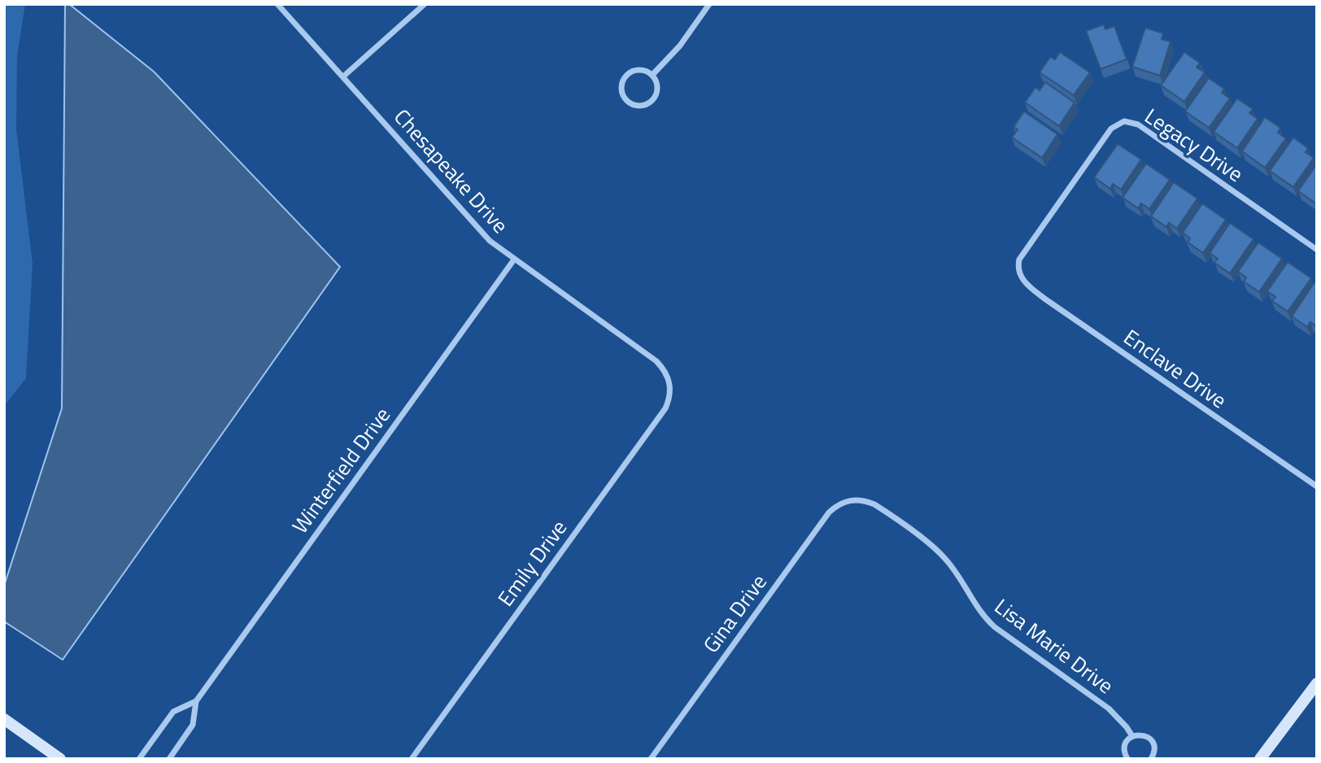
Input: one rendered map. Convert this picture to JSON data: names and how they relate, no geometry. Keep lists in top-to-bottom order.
{
  "streets": {
    "street": [
      "Legacy Drive",
      "Chesapeake Drive",
      "Enclave Drive",
      "Winterfield Drive",
      "Emily Drive",
      "Gina Drive",
      "Lisa Marie Drive"
    ]
  },
  "crossings": [
    ["Legacy Drive", "Enclave Drive"],
    ["Chesapeake Drive", "Winterfield Drive"],
    ["Chesapeake Drive", "Emily Drive"],
    ["Gina Drive", "Lisa Marie Drive"]
  ]
}
